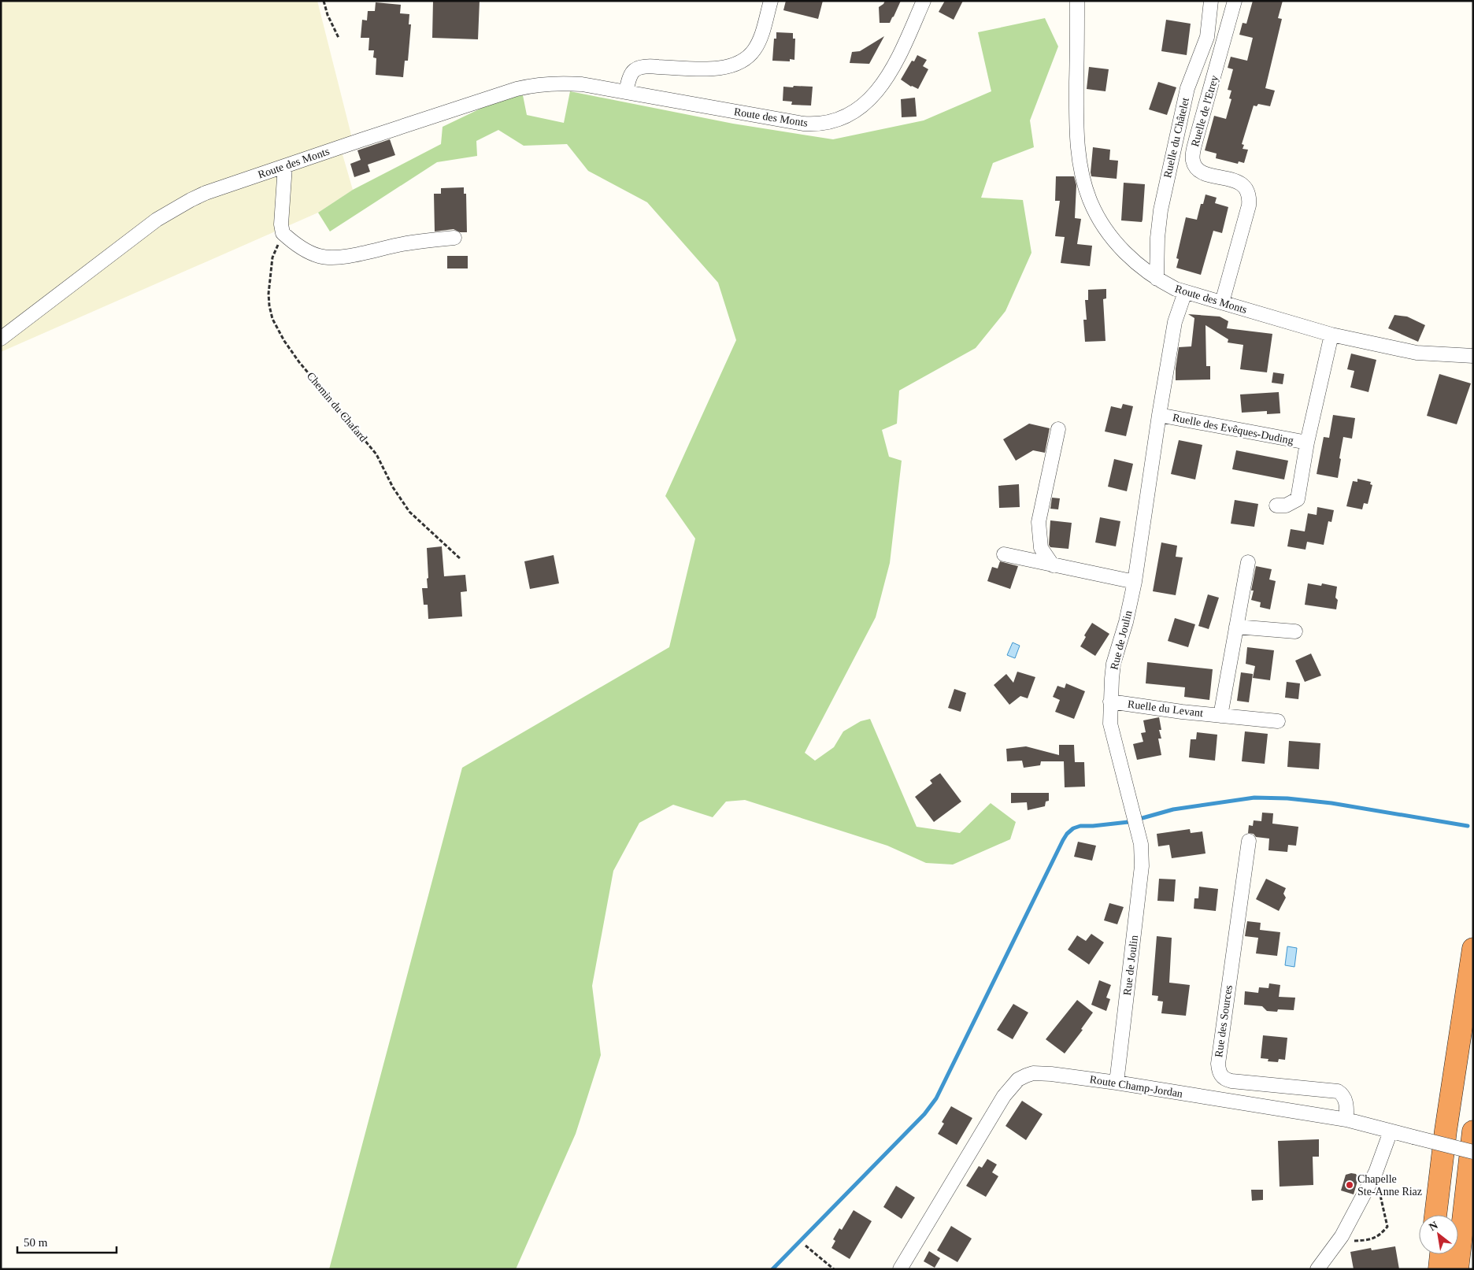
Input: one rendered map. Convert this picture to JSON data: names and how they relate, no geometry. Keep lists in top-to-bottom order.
{
  "streets": {
    "street": [
      "Ruelle de l'Etrey",
      "Route des Monts",
      "Ruelle du Châtelet",
      "Ruelle des Evêques-Duding",
      "Rue de Joulin",
      "Ruelle du Levant",
      "Rue des Sources",
      "Route Champ-Jordan"
    ],
    "path": ["Chemin du Chafard"]
  },
  "crossings": [
    ["Ruelle de l'Etrey", "Route des Monts"],
    ["Route des Monts", "Ruelle du Châtelet"],
    ["Route des Monts", "Ruelle des Evêques-Duding"],
    ["Route des Monts", "Rue de Joulin"],
    ["Ruelle des Evêques-Duding", "Rue de Joulin"],
    ["Rue de Joulin", "Ruelle du Levant"],
    ["Rue de Joulin", "Route Champ-Jordan"],
    ["Rue des Sources", "Route Champ-Jordan"]
  ],
  "places": ["Chapelle Ste-Anne Riaz"],
  "scale_bar": "50 m",
  "north": "top left"
}
